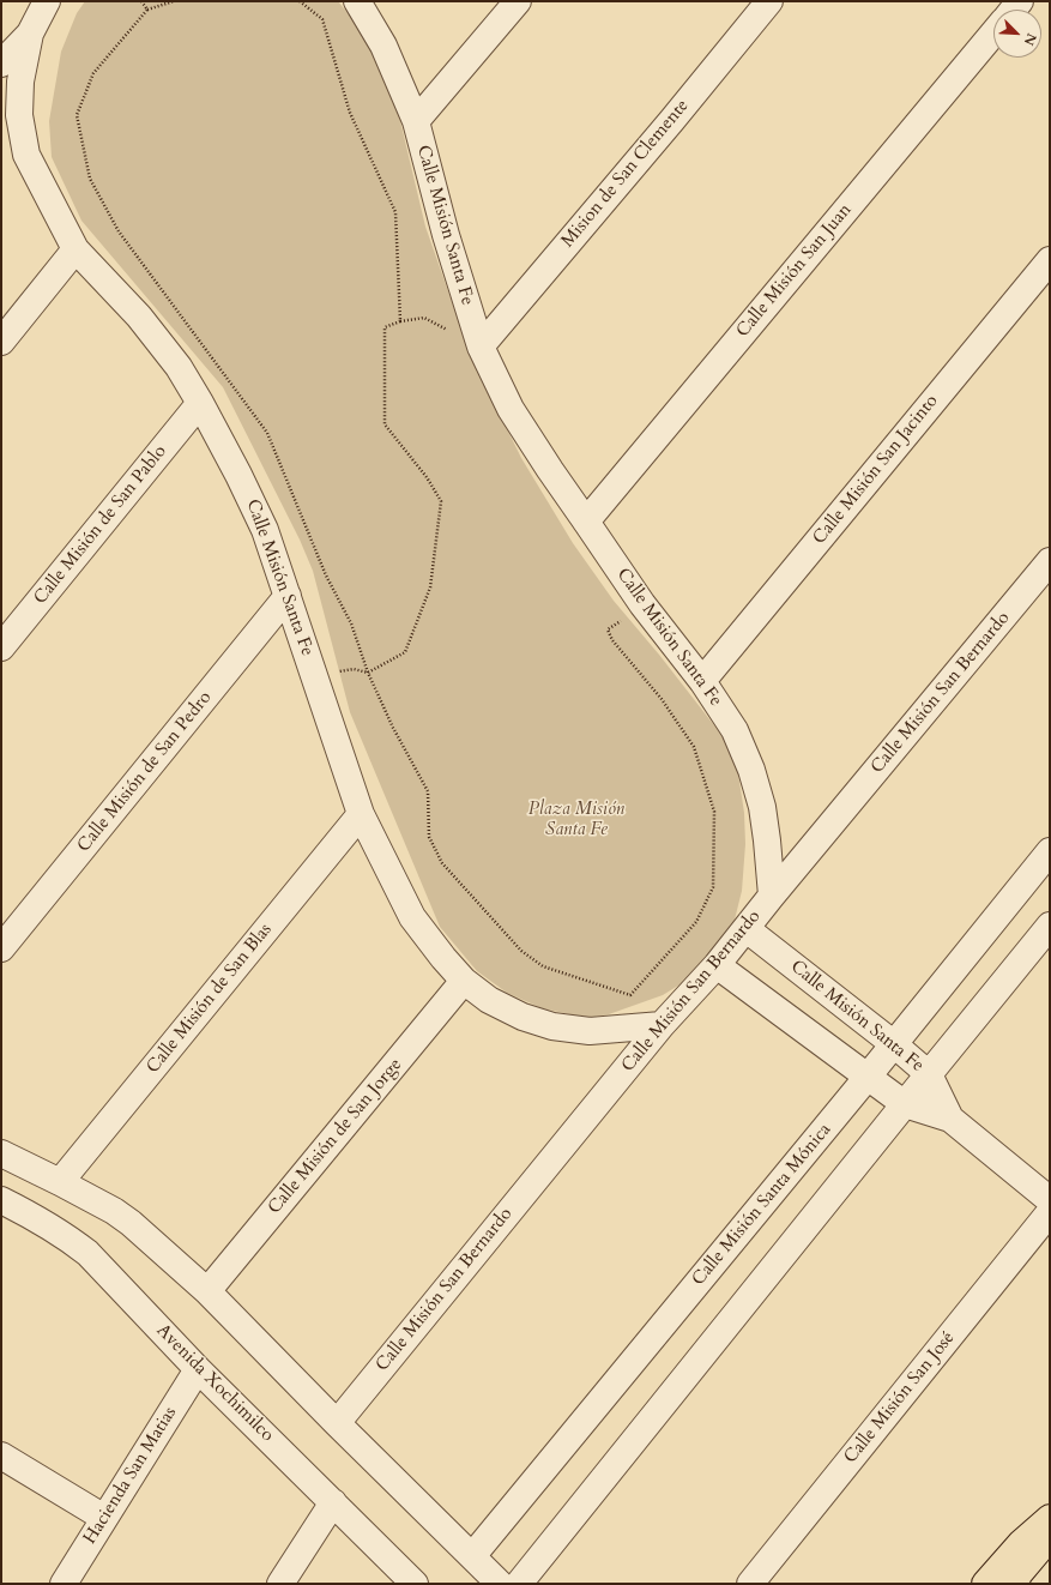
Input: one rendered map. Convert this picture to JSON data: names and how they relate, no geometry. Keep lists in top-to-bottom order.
{
  "streets": {
    "street": [
      "Mision de San Clemente",
      "Calle Misión Santa Fe",
      "Calle Misión San Juan",
      "Calle Misión San Jacinto",
      "Calle Misión de San Pablo",
      "Calle Misión San Bernardo",
      "Calle Misión de San Pedro",
      "Calle Misión de San Blas",
      "Calle Misión de San Jorge",
      "Calle Misión Santa Mónica",
      "Avenida Xochimilco",
      "Calle Misión San José",
      "Hacienda San Matias"
    ]
  },
  "crossings": [
    ["Mision de San Clemente", "Calle Misión Santa Fe"],
    ["Calle Misión Santa Fe", "Calle Misión San Juan"],
    ["Calle Misión Santa Fe", "Calle Misión San Jacinto"],
    ["Calle Misión Santa Fe", "Calle Misión de San Pablo"],
    ["Calle Misión Santa Fe", "Calle Misión San Bernardo"],
    ["Calle Misión Santa Fe", "Calle Misión de San Pedro"],
    ["Calle Misión Santa Fe", "Calle Misión de San Blas"],
    ["Calle Misión Santa Fe", "Calle Misión de San Jorge"],
    ["Calle Misión Santa Fe", "Calle Misión Santa Mónica"],
    ["Avenida Xochimilco", "Hacienda San Matias"]
  ],
  "parks": ["Plaza Misión Santa Fe"],
  "north": "bottom right"
}
